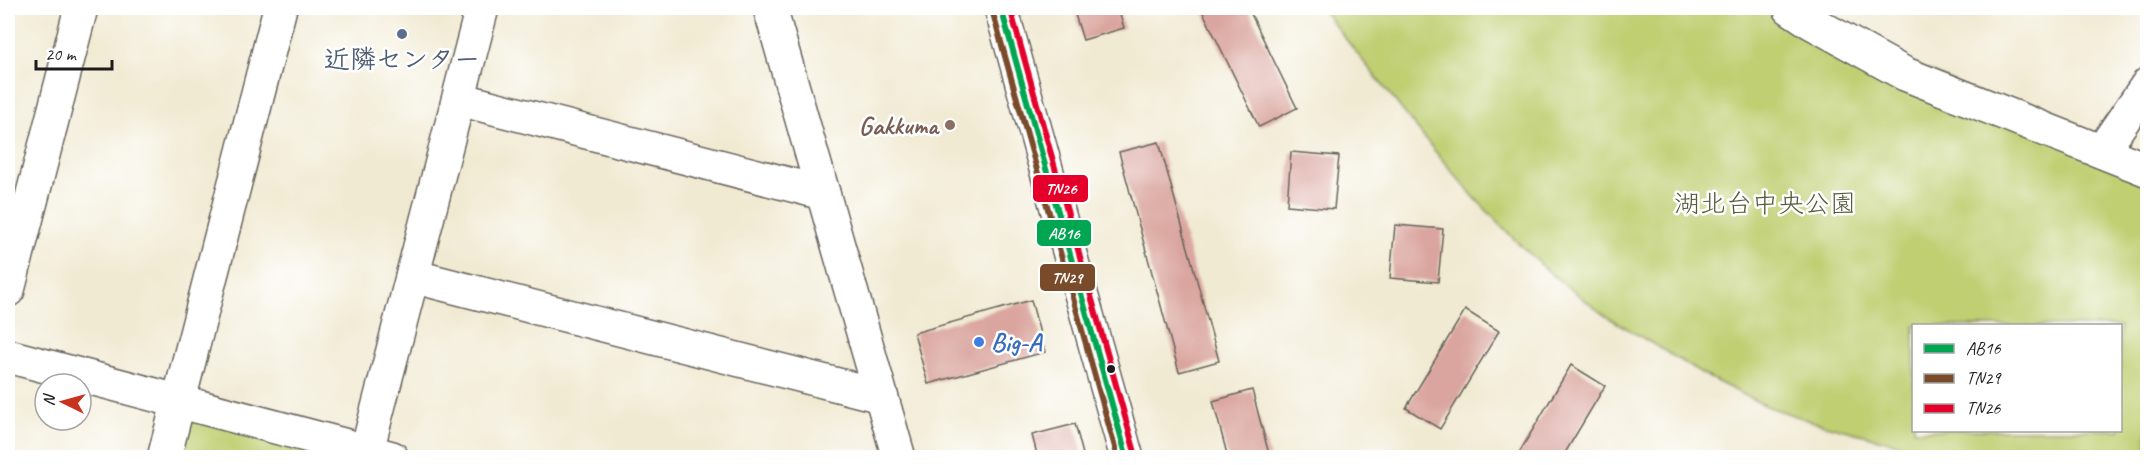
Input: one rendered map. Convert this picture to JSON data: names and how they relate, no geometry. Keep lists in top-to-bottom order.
{
  "parks": ["湖北台中央公園"],
  "places": ["近隣センター", "Gakkuma", "Big-A"],
  "lines": ["transit line AB16", "transit line TN26", "transit line TN29"],
  "legend": ["AB16", "TN29", "TN26"],
  "scale_bar": "20 m",
  "north": "left"
}
